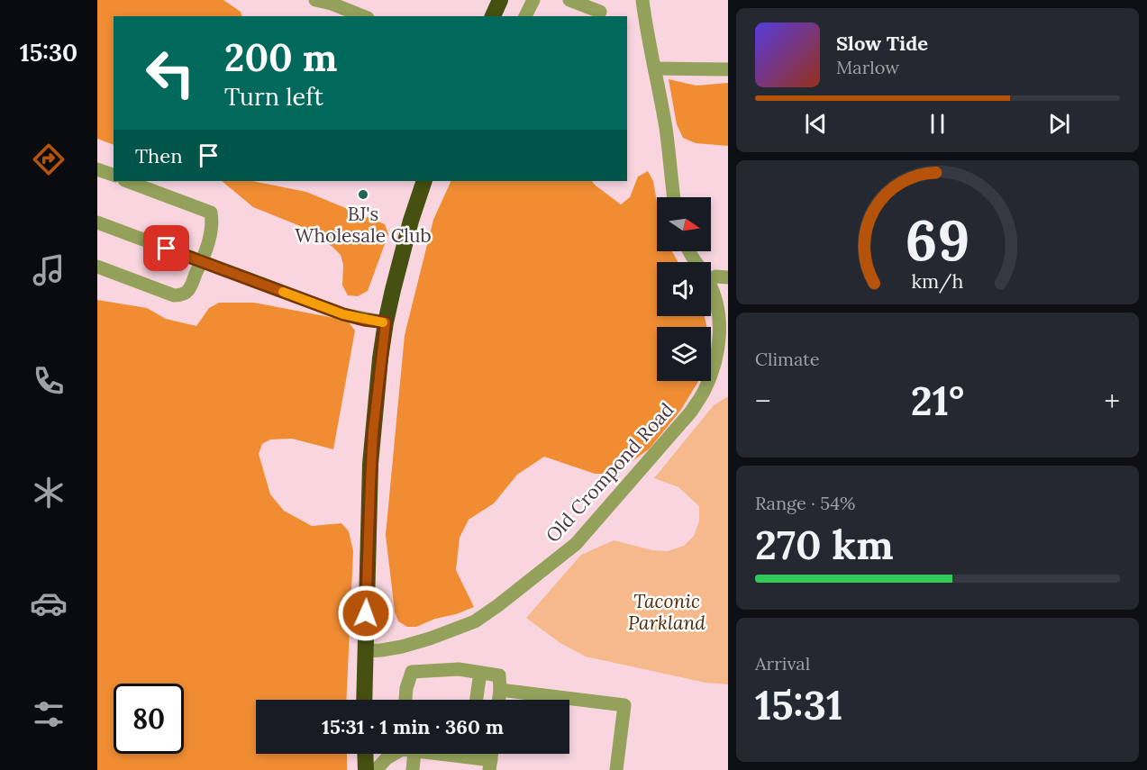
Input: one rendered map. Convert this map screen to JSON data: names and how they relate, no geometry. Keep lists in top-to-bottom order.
{
  "streets": {
    "street": ["Old Crompond Road"]
  },
  "parks": ["Taconic Parkland"],
  "places": ["BJ's Wholesale Club"],
  "north": "right",
  "page": {
    "tabs": "15:30",
    "turn": ["200 m", "Turn left"],
    "song": ["Slow Tide", "Marlow"],
    "then": "Then",
    "tile": [
      "Climate",
      ["Range · 54%", "270 km"],
      ["Arrival", "15:31"]
    ],
    "heat": ["−", "21°", "+"],
    "limit": "80",
    "trip": "15:31 · 1 min · 360 m",
    "gauge": ["69", "km/h"]
  }
}
